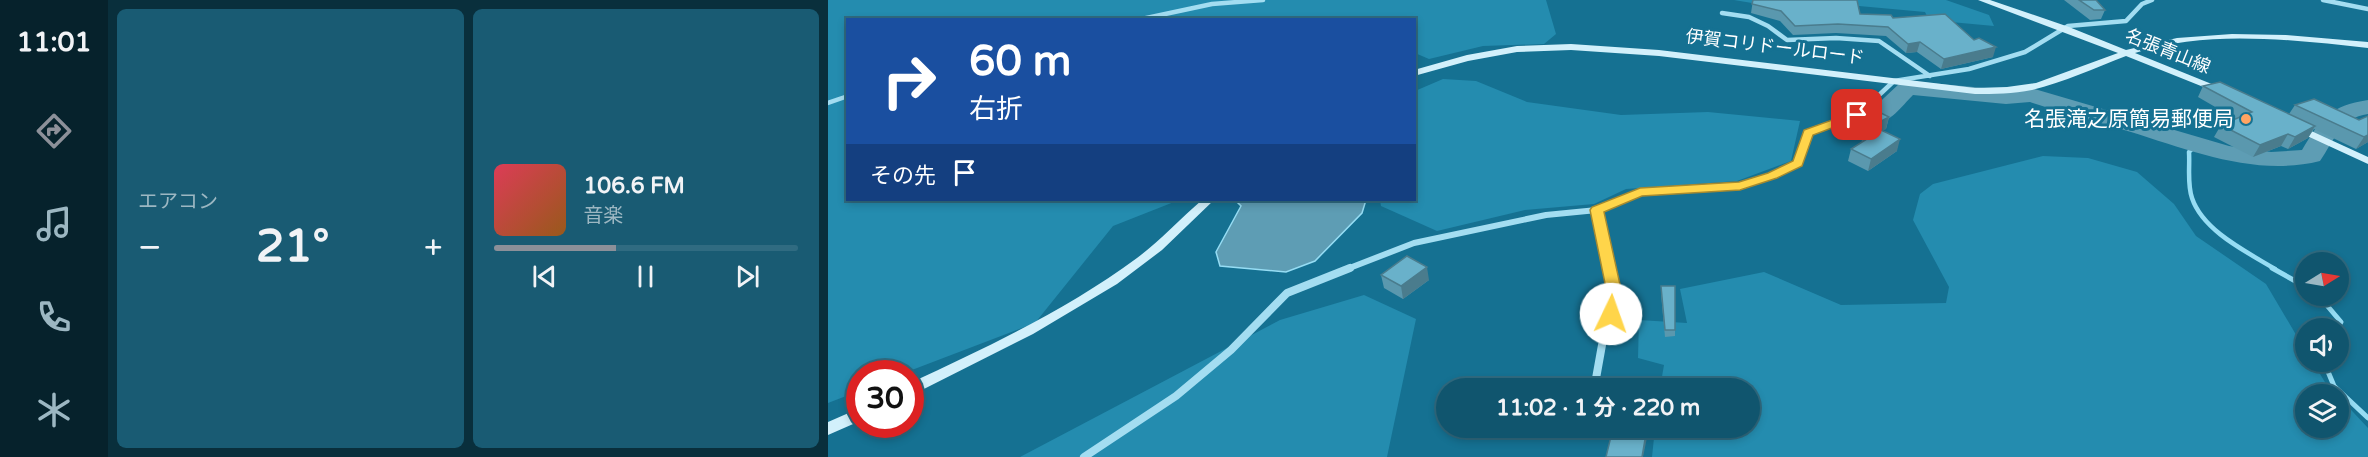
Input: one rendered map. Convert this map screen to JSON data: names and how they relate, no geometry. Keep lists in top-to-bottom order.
{
  "streets": {
    "street": ["伊賀コリドールロード", "名張青山線"]
  },
  "crossings": [
    ["伊賀コリドールロード", "名張青山線"]
  ],
  "places": ["名張滝之原簡易郵便局"],
  "north": "right",
  "page": {
    "tabs": "11:01",
    "tile": "エアコン",
    "turn": ["60 m", "右折"],
    "then": "その先",
    "song": ["106.6 FM", "音楽"],
    "heat": ["−", "21°", "+"],
    "limit": "30",
    "trip": "11:02 · 1 分 · 220 m"
  }
}
